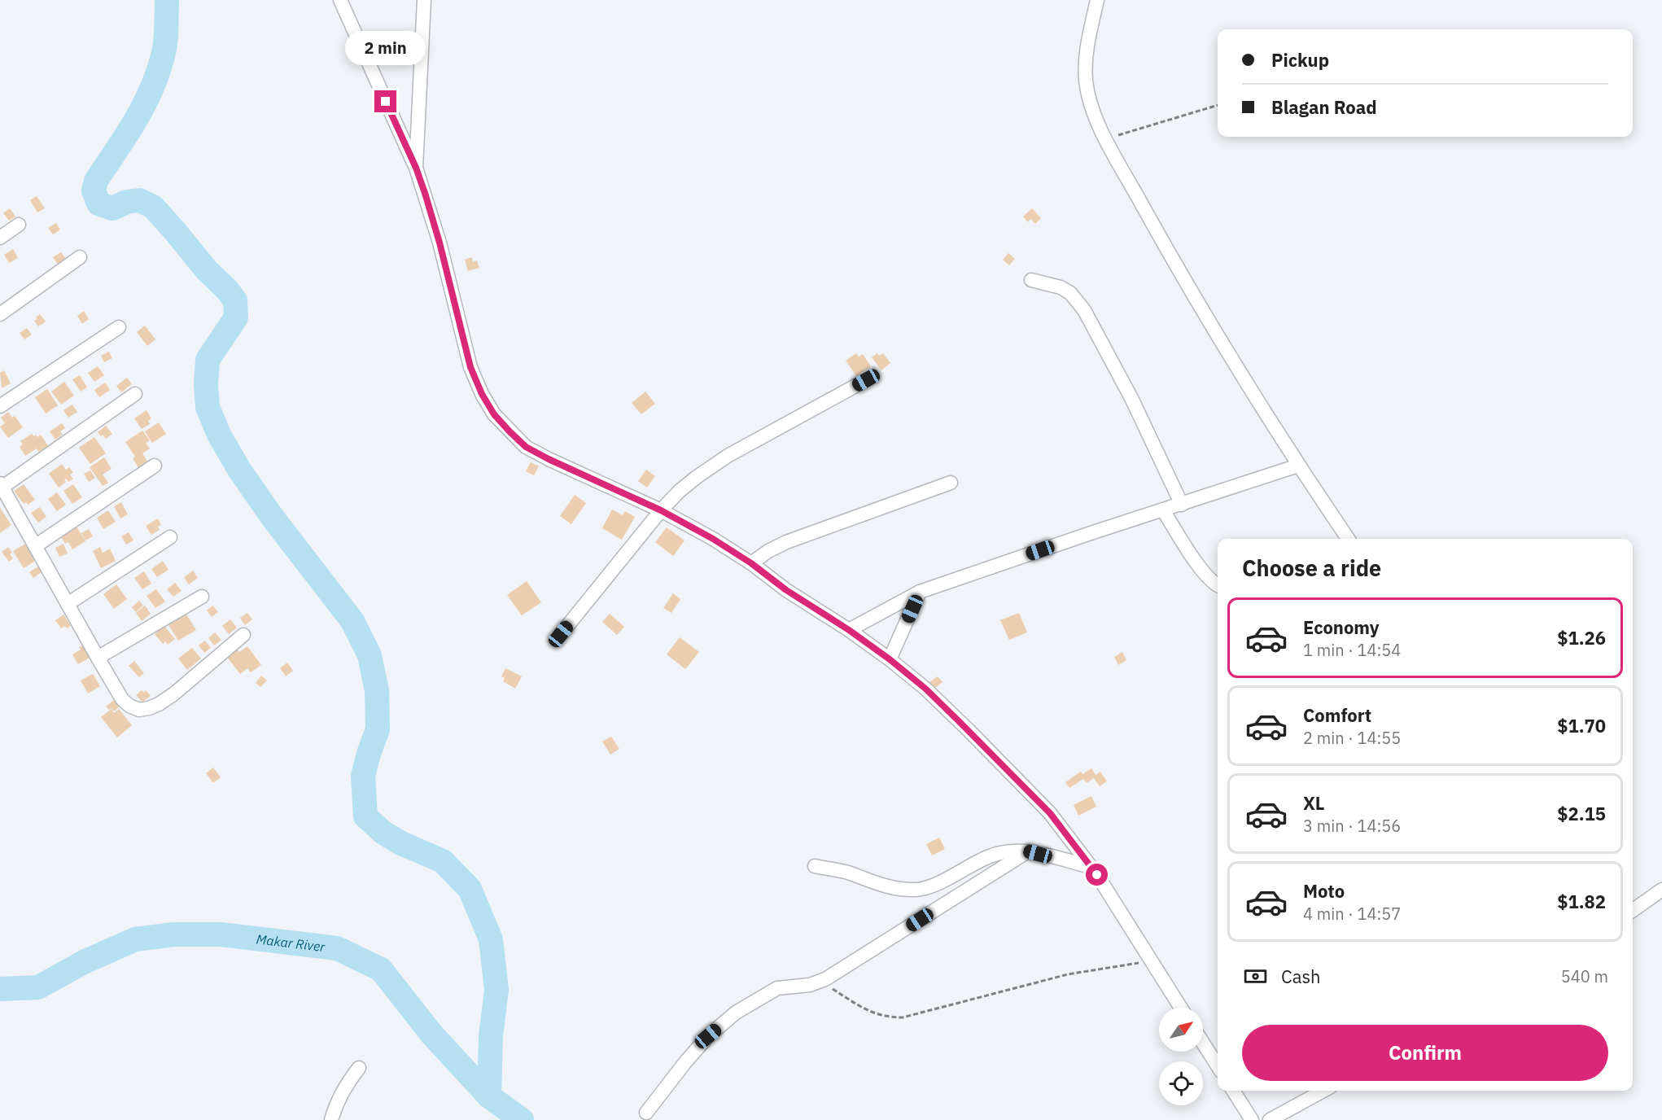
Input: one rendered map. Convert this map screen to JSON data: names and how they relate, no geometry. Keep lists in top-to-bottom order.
{
  "water": ["Makar River"],
  "north": "top right",
  "page": {
    "banner": ["Pickup", "Blagan Road"],
    "bubble": "2 min",
    "heading": "Choose a ride",
    "list": [
      {
        "name": "Economy",
        "note": "1 min · 14:54",
        "value": "$1.26"
      },
      {
        "name": "Comfort",
        "note": "2 min · 14:55",
        "value": "$1.70"
      },
      {
        "name": "XL",
        "note": "3 min · 14:56",
        "value": "$2.15"
      },
      {
        "name": "Moto",
        "note": "4 min · 14:57",
        "value": "$1.82"
      }
    ],
    "pay": ["Cash", "540 m"],
    "buttons": "Confirm"
  }
}
